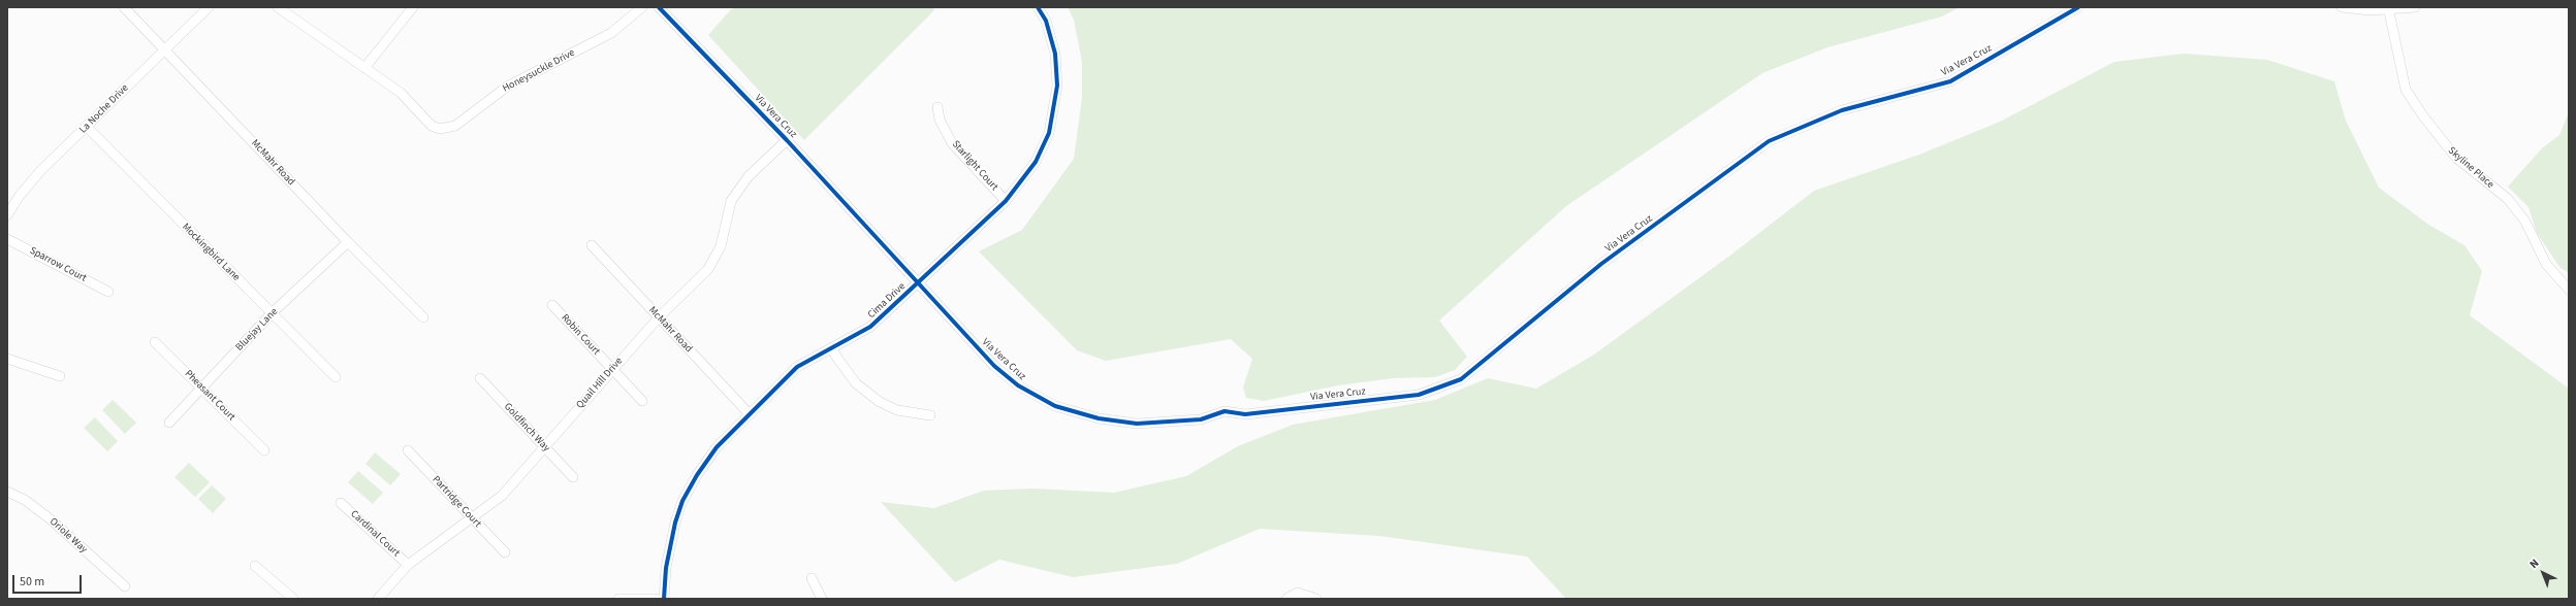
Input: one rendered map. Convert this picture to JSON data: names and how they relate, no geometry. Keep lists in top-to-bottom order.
{
  "streets": {
    "street": [
      "Via Vera Cruz",
      "Honeysuckle Drive",
      "La Noche Drive",
      "McMahr Road",
      "Starlight Court",
      "Skyline Place",
      "Mockingbird Lane",
      "Sparrow Court",
      "Cima Drive",
      "Bluejay Lane",
      "Robin Court",
      "Quail Hill Drive",
      "Pheasant Court",
      "Goldfinch Way",
      "Partridge Court",
      "Cardinal Court",
      "Oriole Way"
    ]
  },
  "crossings": [
    ["Via Vera Cruz", "Cima Drive"],
    ["Via Vera Cruz", "Quail Hill Drive"],
    ["La Noche Drive", "McMahr Road"],
    ["La Noche Drive", "Mockingbird Lane"],
    ["McMahr Road", "Cima Drive"],
    ["McMahr Road", "Bluejay Lane"],
    ["McMahr Road", "Quail Hill Drive"],
    ["Starlight Court", "Cima Drive"],
    ["Mockingbird Lane", "Bluejay Lane"],
    ["Bluejay Lane", "Pheasant Court"],
    ["Robin Court", "Quail Hill Drive"],
    ["Quail Hill Drive", "Goldfinch Way"],
    ["Quail Hill Drive", "Partridge Court"],
    ["Quail Hill Drive", "Cardinal Court"]
  ],
  "scale_bar": "50 m",
  "north": "top left"
}
